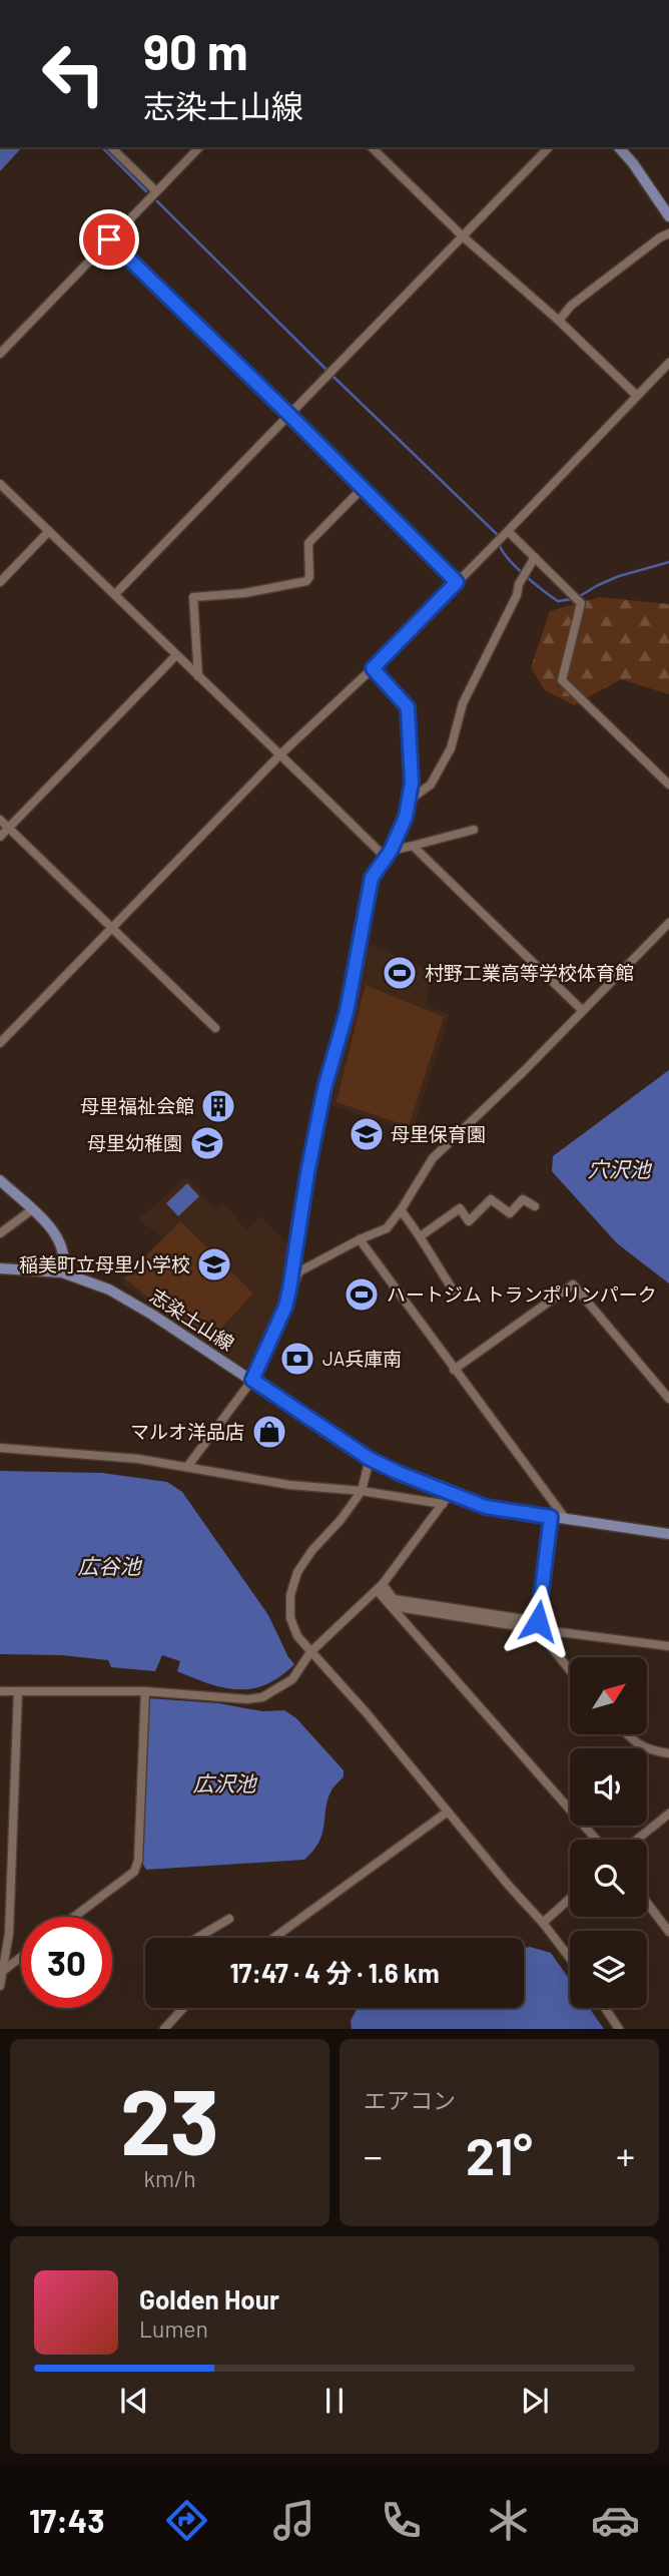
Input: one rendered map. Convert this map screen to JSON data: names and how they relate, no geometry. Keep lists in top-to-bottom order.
{
  "streets": {
    "main road": ["志染土山線"]
  },
  "water": ["穴沢池", "広谷池", "広沢池"],
  "places": {
    "sports": ["村野工業高等学校体育館", "ハートジム トランポリンパーク"],
    "building": ["母里福祉会館"],
    "school or university": ["母里保育園", "母里幼稚園", "稲美町立母里小学校"],
    "bank": ["JA兵庫南"],
    "shop": ["マルオ洋品店"]
  },
  "north": "top right",
  "page": {
    "turn": ["90 m", "志染土山線"],
    "limit": "30",
    "trip": "17:47 · 4 分 · 1.6 km",
    "tile": [
      ["23", "km/h"],
      "エアコン"
    ],
    "heat": ["−", "21°", "+"],
    "song": ["Golden Hour", "Lumen"],
    "tabs": "17:43"
  }
}
